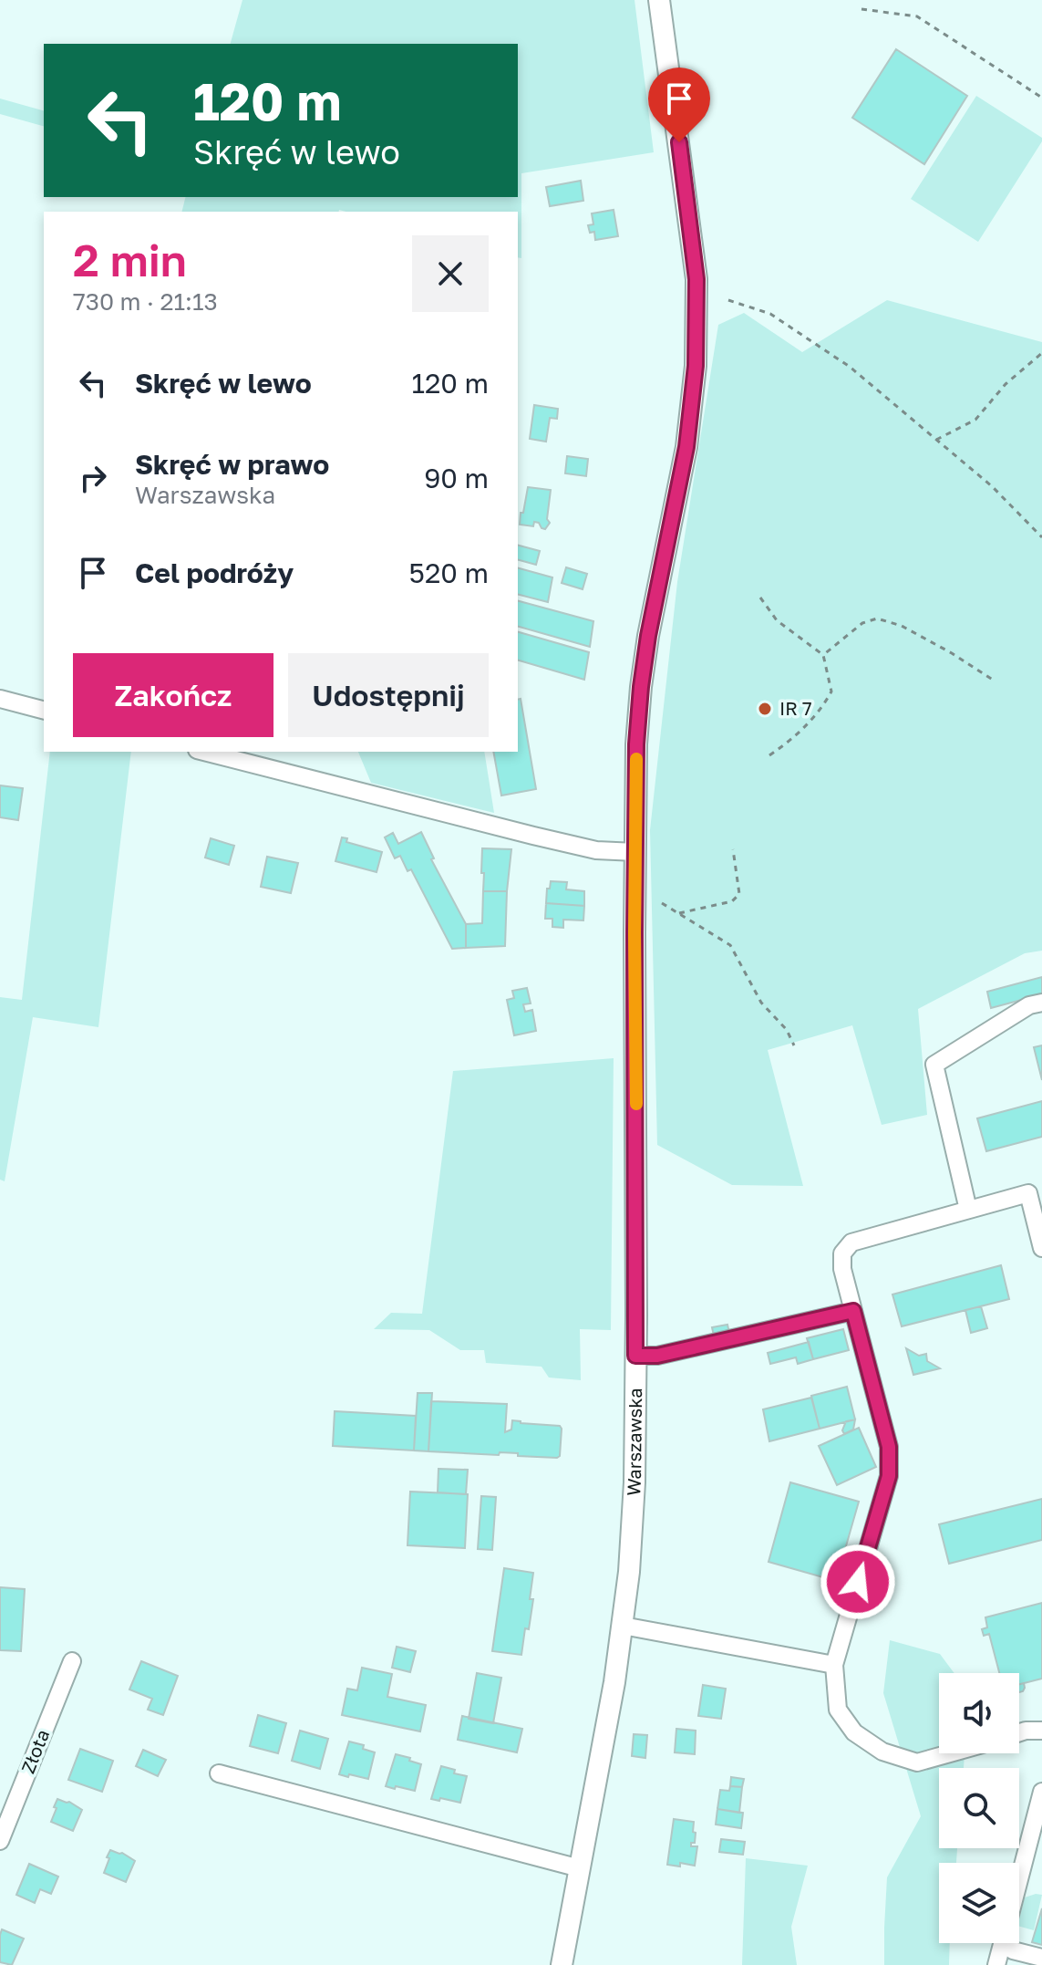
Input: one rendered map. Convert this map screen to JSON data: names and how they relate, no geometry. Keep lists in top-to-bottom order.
{
  "streets": {
    "main road": ["Warszawska"],
    "street": ["Złota"]
  },
  "places": ["IR 7"],
  "page": {
    "turn": ["120 m", "Skręć w lewo"],
    "heading": ["2 min", "730 m · 21:13"],
    "list": [
      {
        "name": "Skręć w lewo",
        "value": "120 m"
      },
      {
        "name": "Skręć w prawo",
        "note": "Warszawska",
        "value": "90 m"
      },
      {
        "name": "Cel podróży",
        "value": "520 m"
      }
    ],
    "buttons": ["Zakończ", "Udostępnij"]
  }
}
